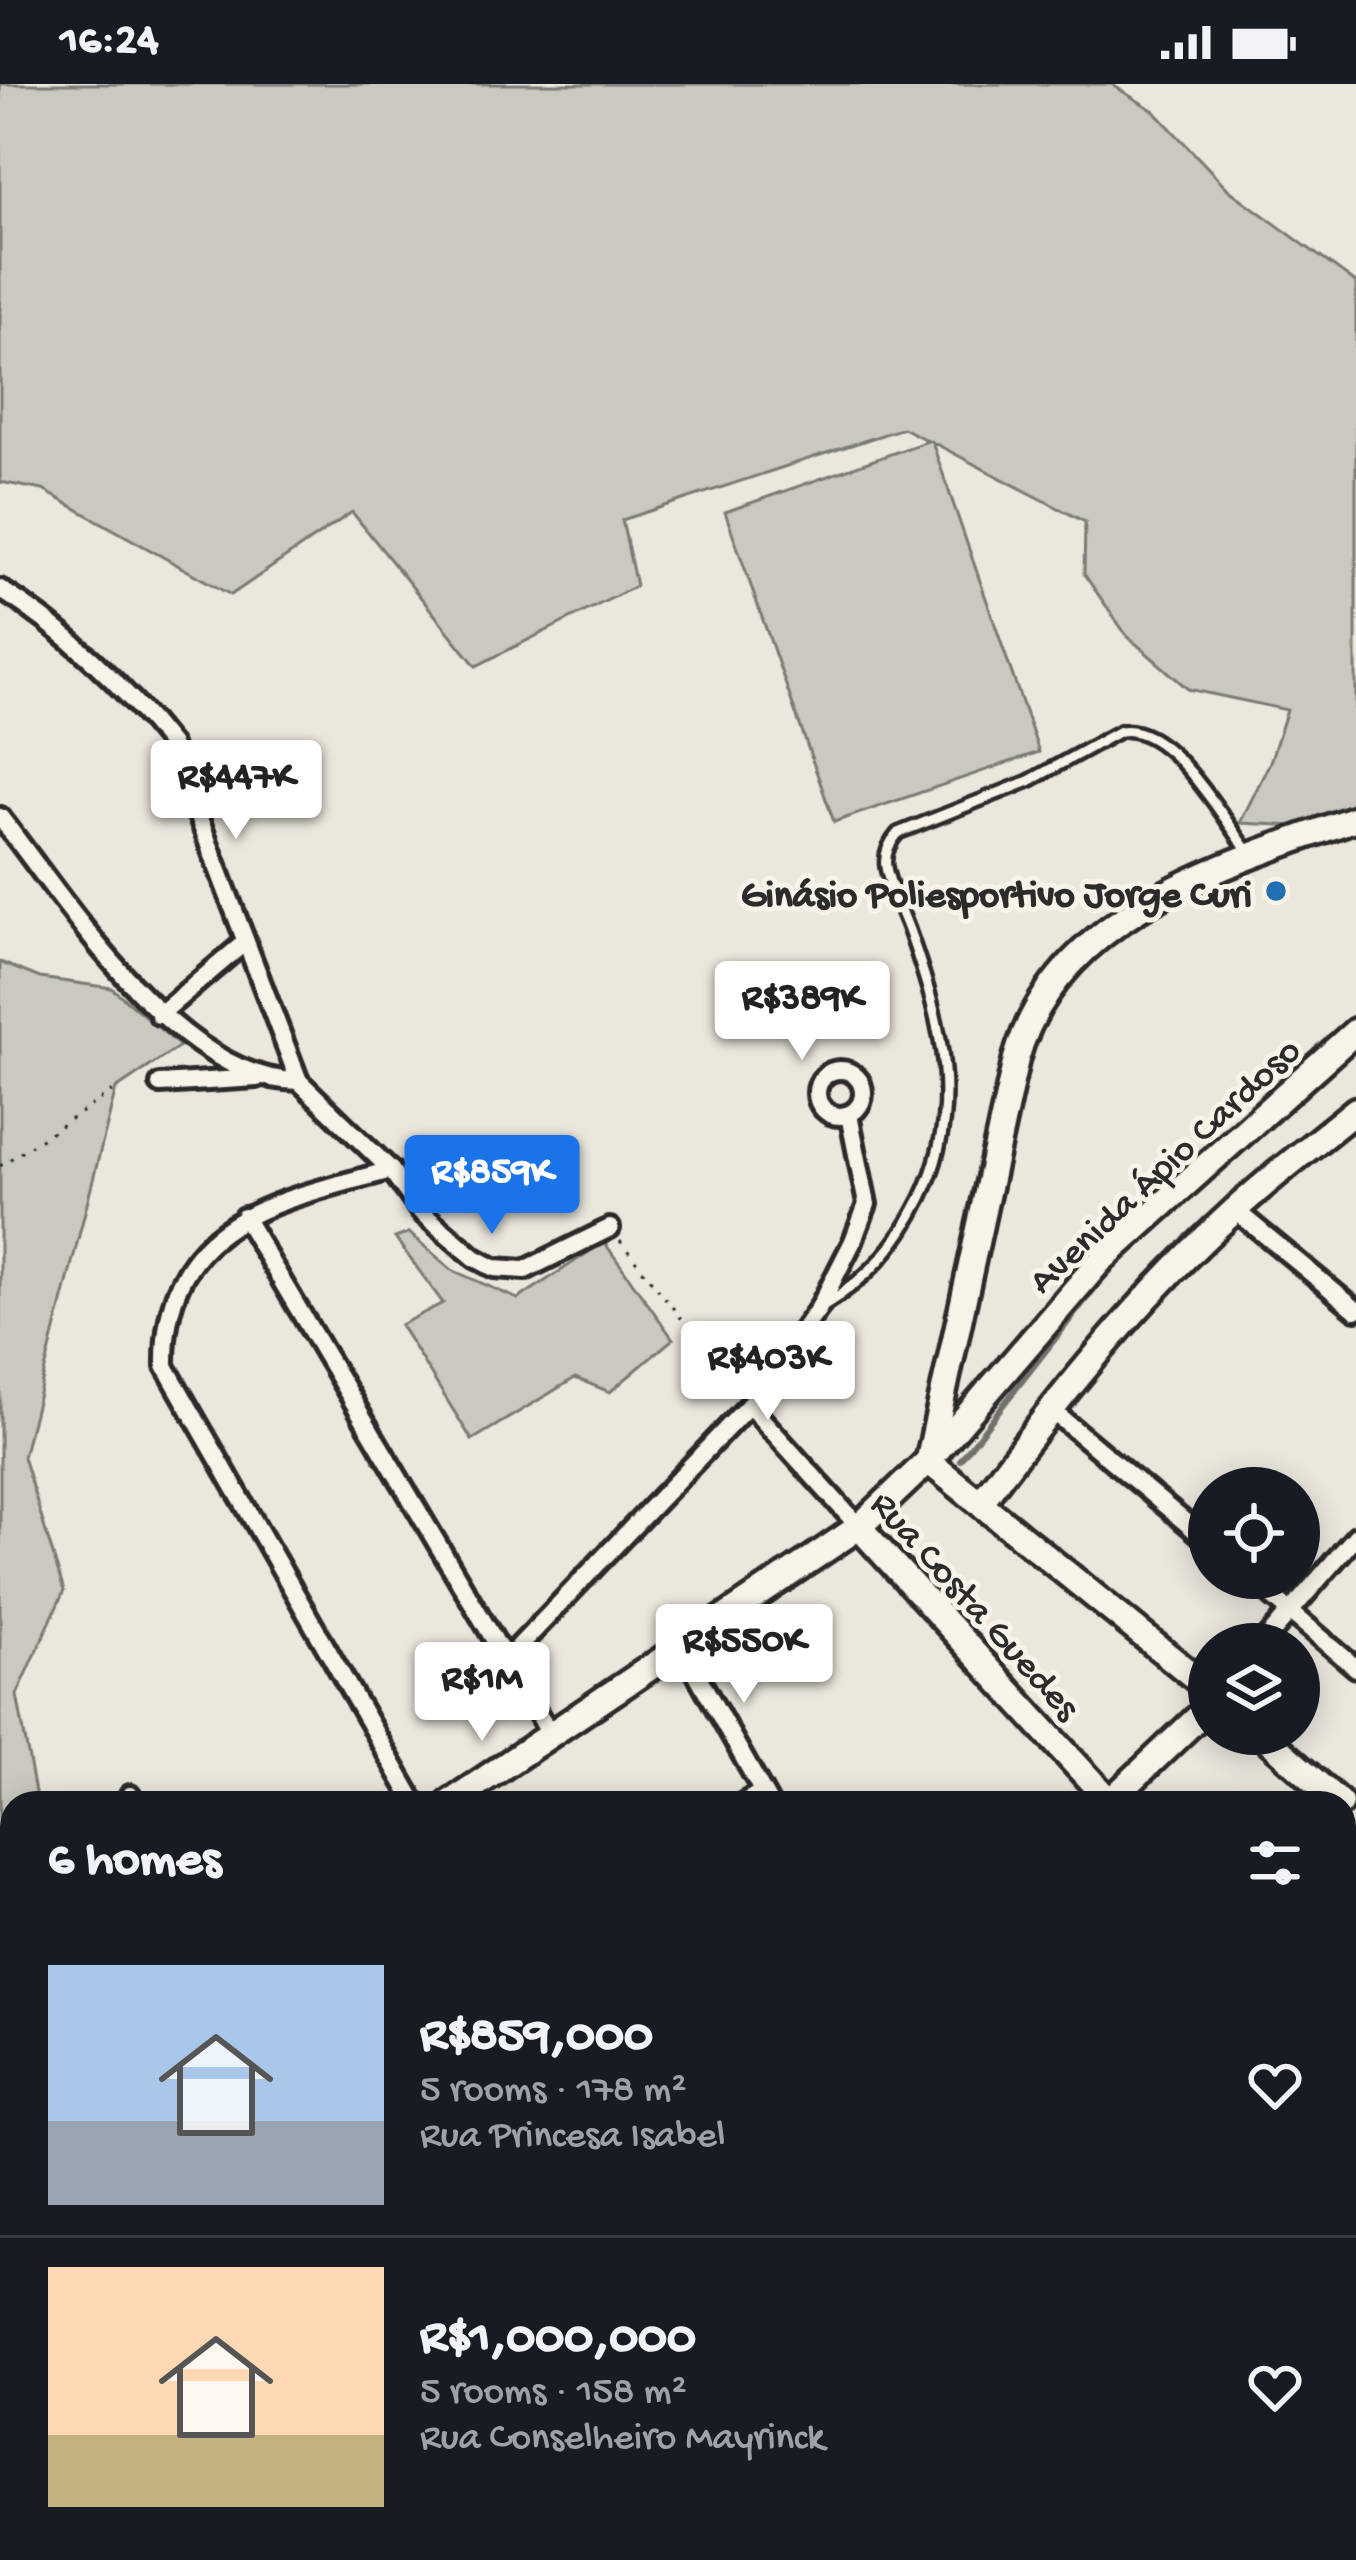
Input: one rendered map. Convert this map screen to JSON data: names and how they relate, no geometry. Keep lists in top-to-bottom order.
{
  "streets": {
    "street": ["Avenida Ápio Cardoso", "Rua Costa Guedes"]
  },
  "crossings": [
    ["Avenida Ápio Cardoso", "Rua Costa Guedes"]
  ],
  "places": ["Ginásio Poliesportivo Jorge Curi"],
  "page": {
    "status": "16:24",
    "price": [
      "R$447K",
      "R$389K",
      "R$859K",
      "R$403K",
      "R$550K",
      "R$1M"
    ],
    "heading": "6 homes",
    "list": [
      {
        "name": "R$859,000",
        "note": "5 rooms · 178 m² · Rua Princesa Isabel"
      },
      {
        "name": "R$1,000,000",
        "note": "5 rooms · 158 m² · Rua Conselheiro Mayrinck"
      }
    ]
  }
}
